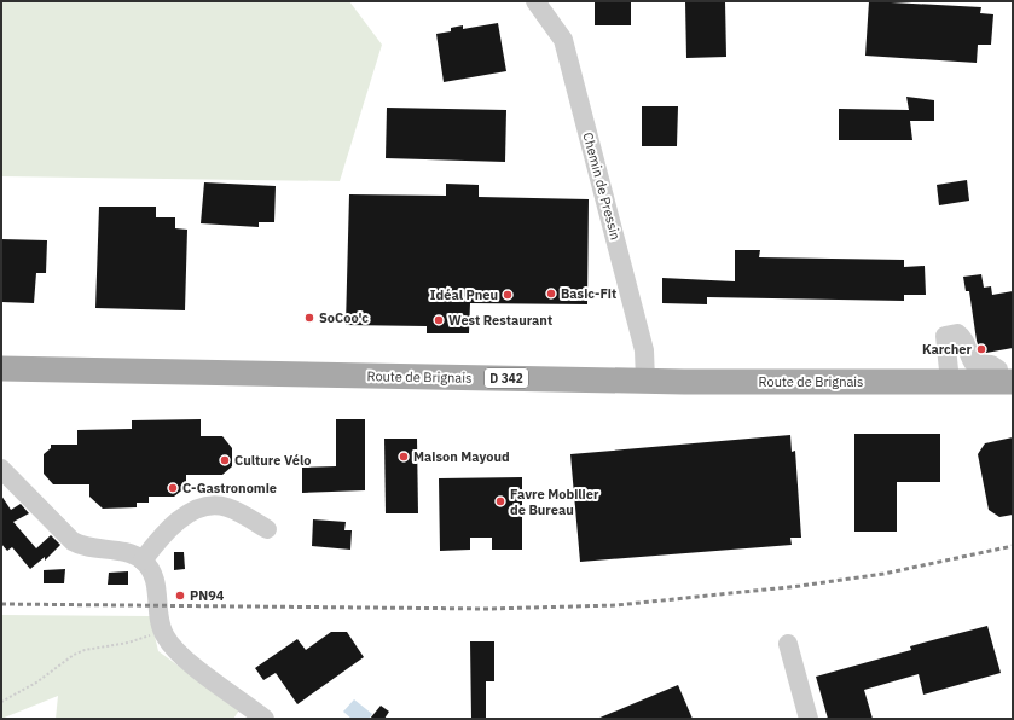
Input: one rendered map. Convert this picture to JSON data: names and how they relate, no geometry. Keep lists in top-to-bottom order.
{
  "streets": {
    "main road": ["Route de Brignais", "D 342"],
    "street": ["Chemin de Pressin"]
  },
  "crossings": [
    ["Chemin de Pressin", "Route de Brignais"]
  ],
  "places": [
    "Basic-Fit",
    "Idéal Pneu",
    "SoCoo'c",
    "West Restaurant",
    "Karcher",
    "Maison Mayoud",
    "Culture Vélo",
    "C-Gastronomie",
    "Favre Mobilier de Bureau",
    "PN94"
  ]
}
